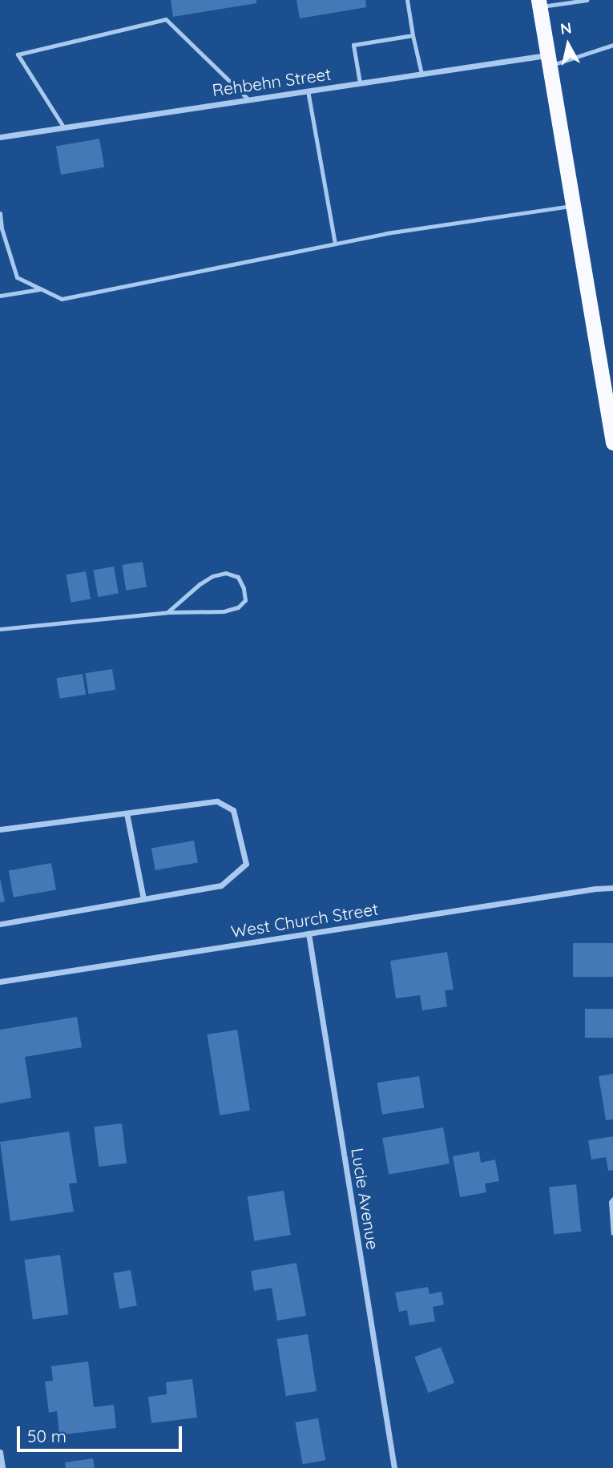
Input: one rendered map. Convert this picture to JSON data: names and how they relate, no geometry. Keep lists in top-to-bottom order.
{
  "streets": {
    "street": ["Rehbehn Street", "West Church Street", "Lucie Avenue"]
  },
  "crossings": [
    ["West Church Street", "Lucie Avenue"]
  ],
  "scale_bar": "50 m",
  "north": "top"
}
